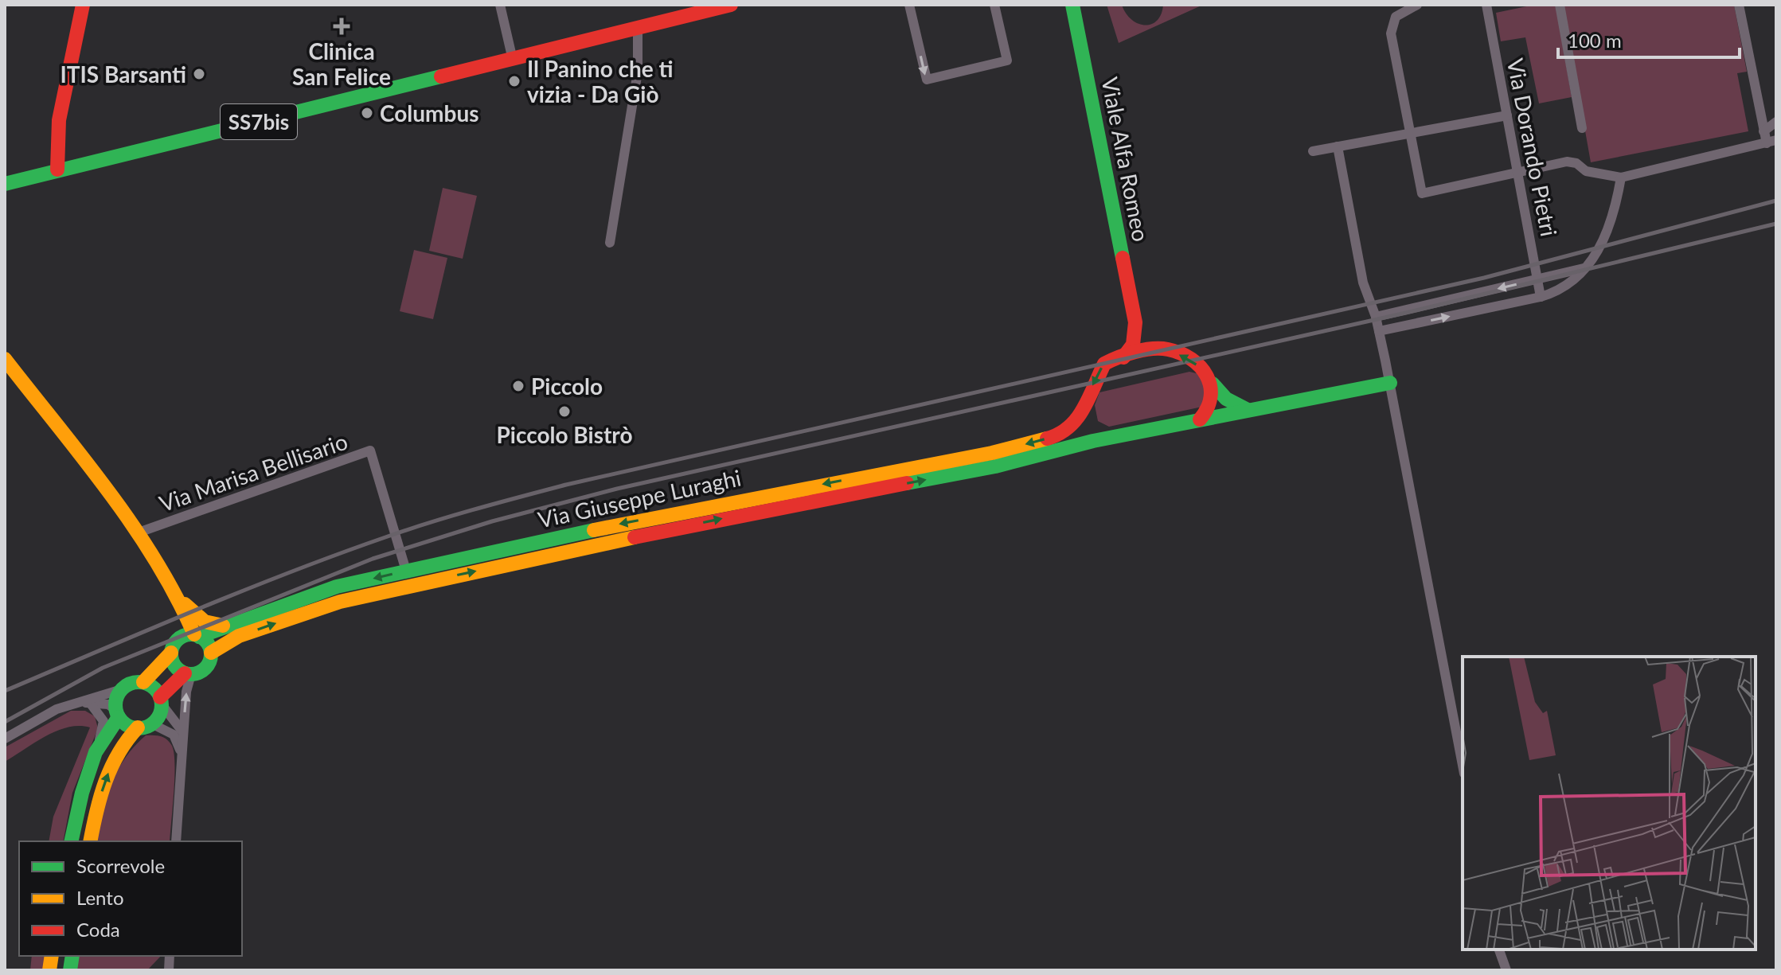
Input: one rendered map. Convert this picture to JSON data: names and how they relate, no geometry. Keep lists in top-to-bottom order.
{
  "streets": {
    "street": [
      "SS7bis",
      "Via Dorando Pietri",
      "Viale Alfa Romeo",
      "Via Marisa Bellisario",
      "Via Giuseppe Luraghi"
    ]
  },
  "crossings": [
    ["Via Marisa Bellisario", "Via Giuseppe Luraghi"]
  ],
  "places": {
    "health": ["Clinica San Felice"],
    "other": [
      "ITIS Barsanti",
      "Il Panino che ti vizia - Da Giò",
      "Columbus",
      "Piccolo",
      "Piccolo Bistrò"
    ]
  },
  "legend": ["Scorrevole", "Lento", "Coda"],
  "scale_bar": "100 m"
}
